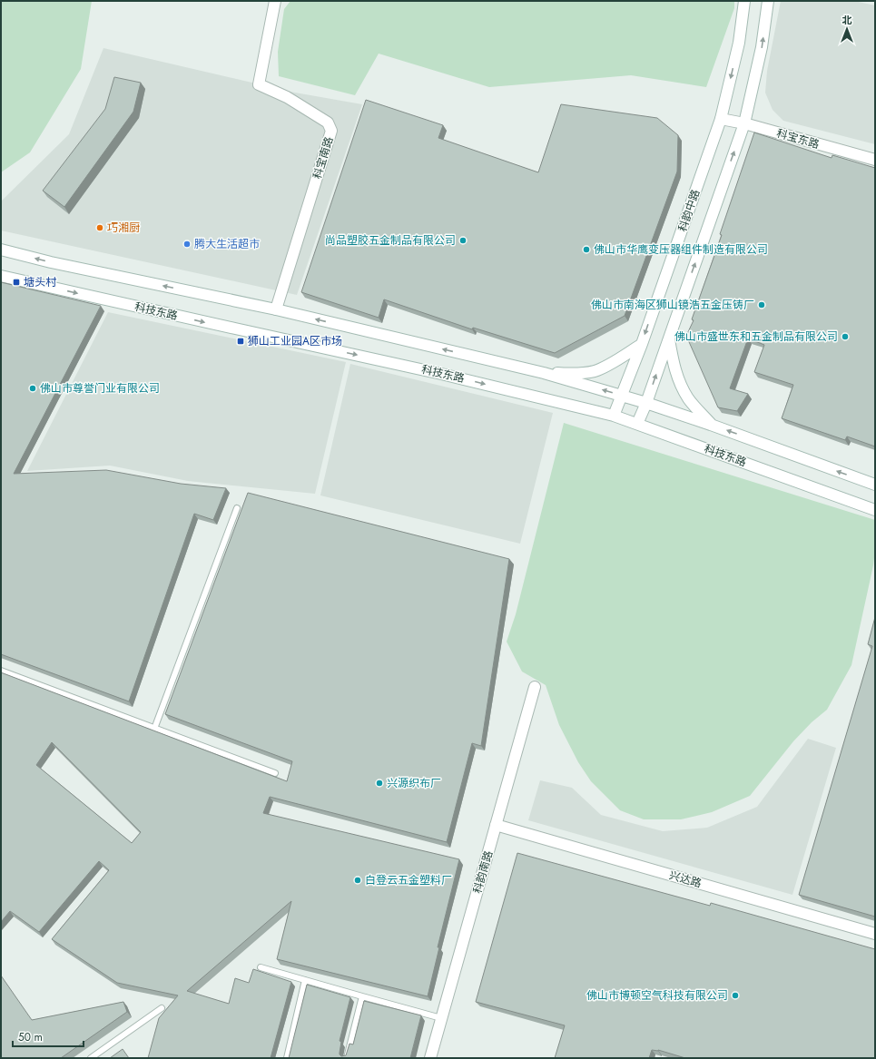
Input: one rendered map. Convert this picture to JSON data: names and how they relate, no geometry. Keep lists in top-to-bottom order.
{
  "streets": {
    "main road": [
      "科宝东路",
      "科宝南路",
      "科韵中路",
      "科技东路",
      "科韵南路",
      "兴达路"
    ]
  },
  "crossings": [
    ["科宝东路", "科韵中路"],
    ["科韵中路", "科技东路"],
    ["科韵南路", "兴达路"]
  ],
  "places": {
    "other": [
      "巧湘厨",
      "尚品塑胶五金制品有限公司",
      "腾大生活超市",
      "佛山市华鹰变压器组件制造有限公司",
      "佛山市南海区狮山镜浩五金压铸厂",
      "佛山市盛世东和五金制品有限公司",
      "佛山市尊誉门业有限公司",
      "兴源织布厂",
      "白登云五金塑料厂",
      "佛山市博顿空气科技有限公司"
    ],
    "transit": ["塘头村", "狮山工业园A区市场"]
  },
  "scale_bar": "50 m",
  "north": "top"
}
